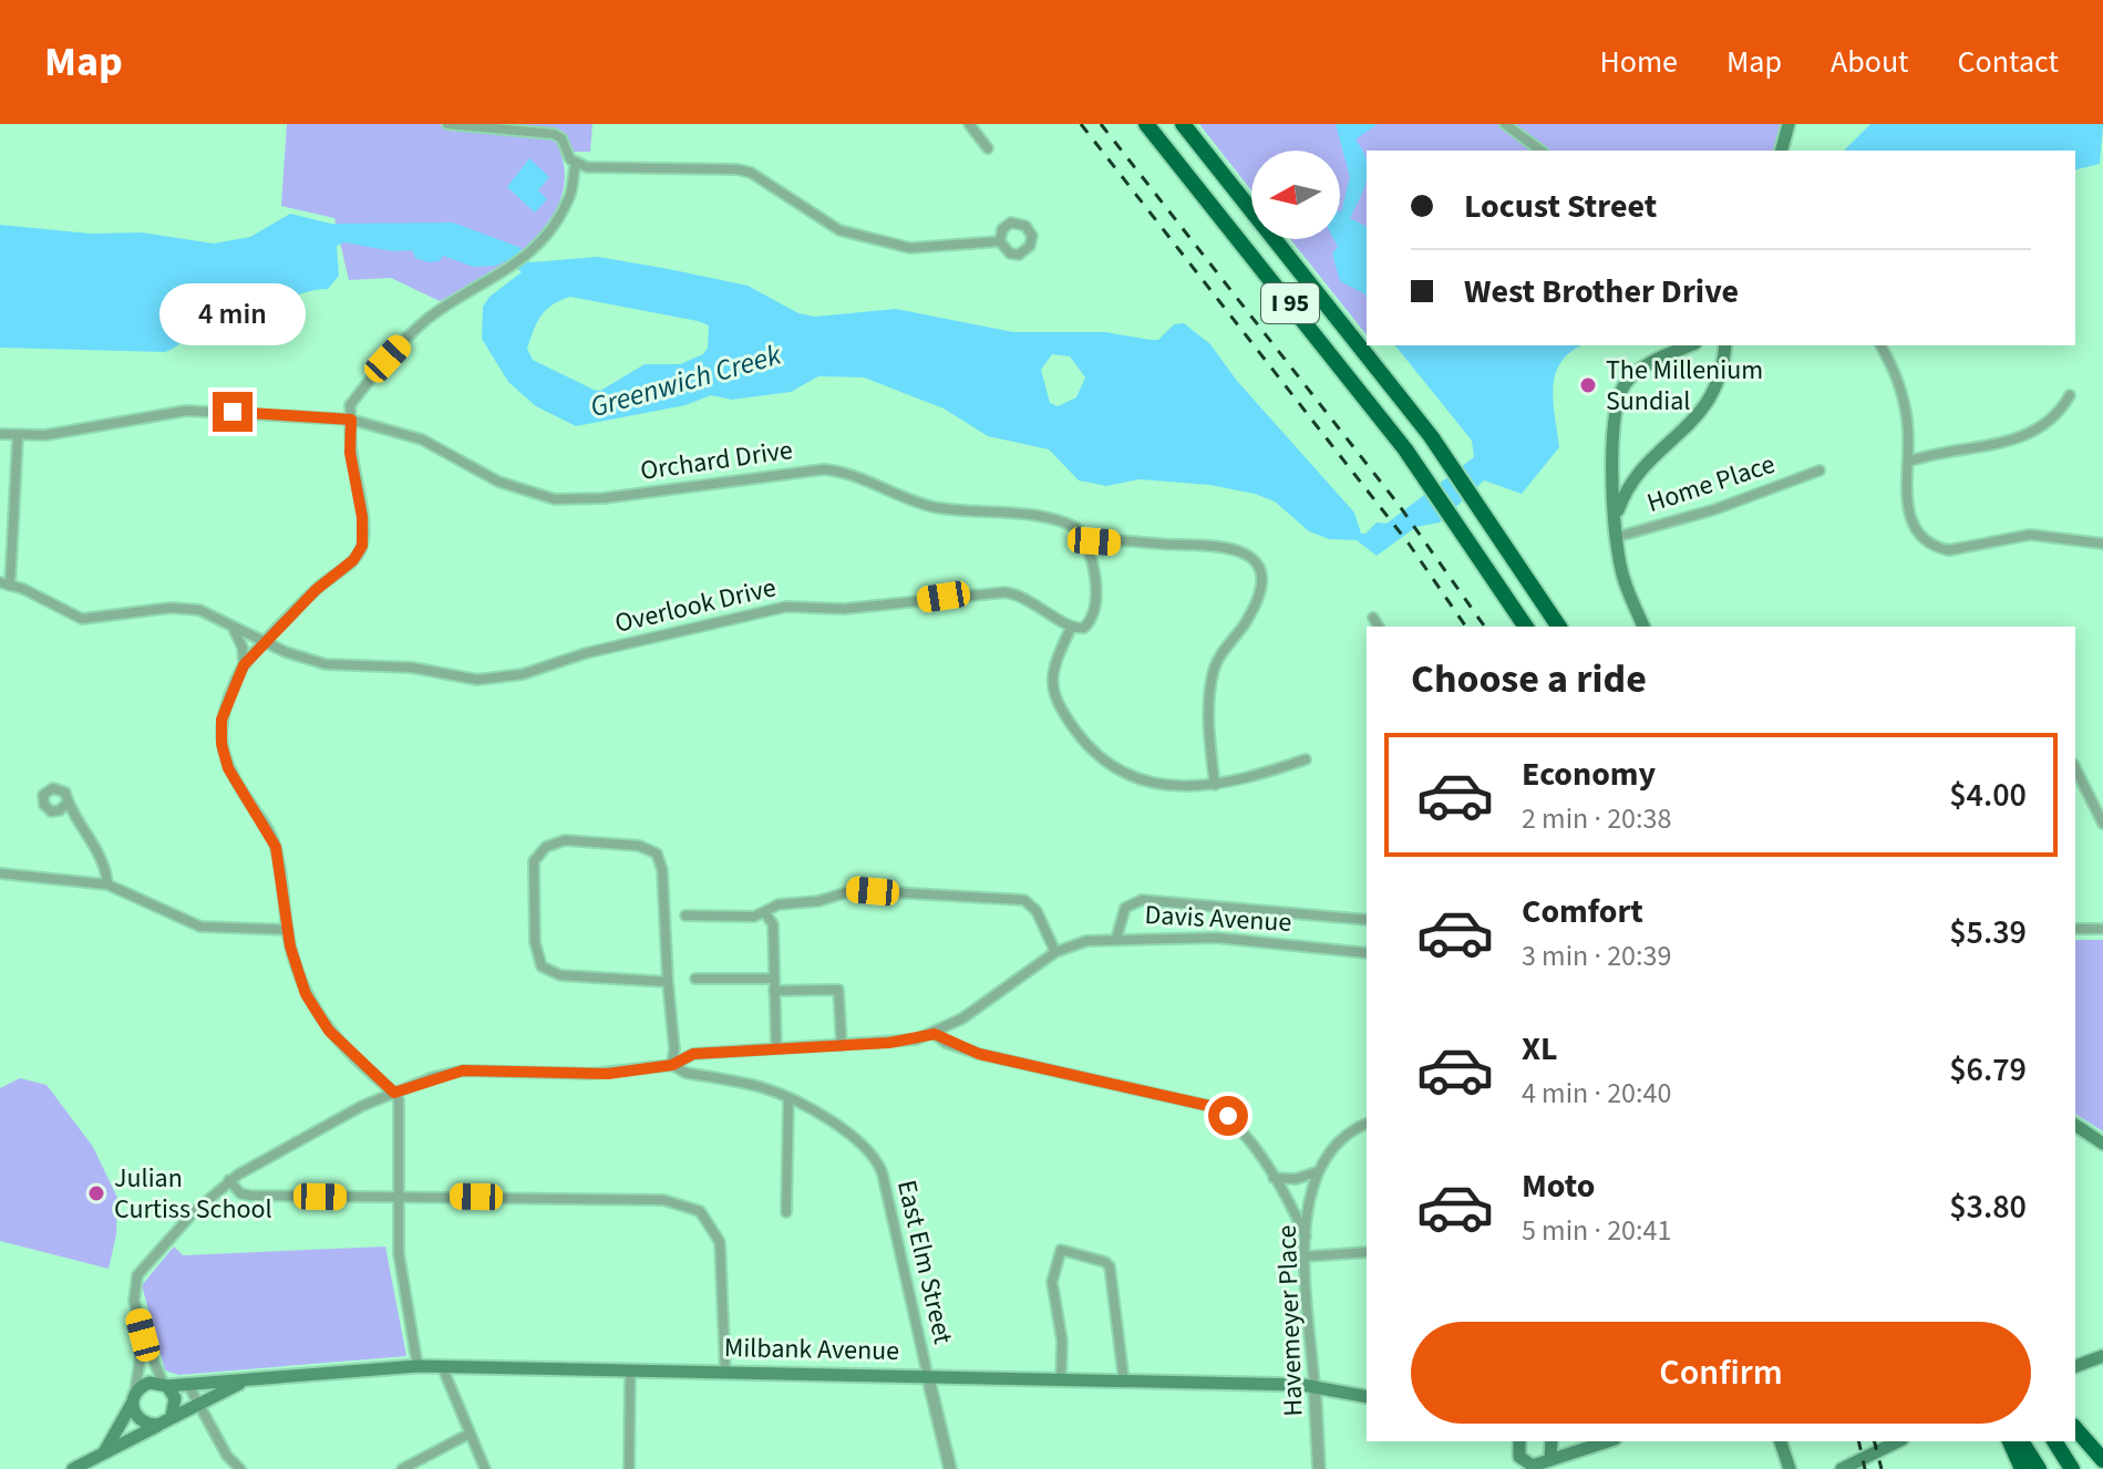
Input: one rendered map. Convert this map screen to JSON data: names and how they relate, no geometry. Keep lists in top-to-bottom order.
{
  "streets": {
    "highway": ["I 95"],
    "main road": ["Milbank Avenue"],
    "street": [
      "Orchard Drive",
      "Home Place",
      "Overlook Drive",
      "Davis Avenue",
      "East Elm Street",
      "Havemeyer Place"
    ]
  },
  "crossings": [
    ["Davis Avenue", "East Elm Street"],
    ["East Elm Street", "Milbank Avenue"],
    ["Havemeyer Place", "Milbank Avenue"]
  ],
  "water": ["Greenwich Creek"],
  "places": ["The Millenium Sundial", "Julian Curtiss School"],
  "north": "left",
  "page": {
    "header": "Map",
    "nav": [
      "Home",
      "Map",
      "About",
      "Contact"
    ],
    "banner": ["Locust Street", "West Brother Drive"],
    "bubble": "4 min",
    "heading": "Choose a ride",
    "list": [
      {
        "name": "Economy",
        "note": "2 min · 20:38",
        "value": "$4.00"
      },
      {
        "name": "Comfort",
        "note": "3 min · 20:39",
        "value": "$5.39"
      },
      {
        "name": "XL",
        "note": "4 min · 20:40",
        "value": "$6.79"
      },
      {
        "name": "Moto",
        "note": "5 min · 20:41",
        "value": "$3.80"
      }
    ],
    "buttons": "Confirm"
  }
}
